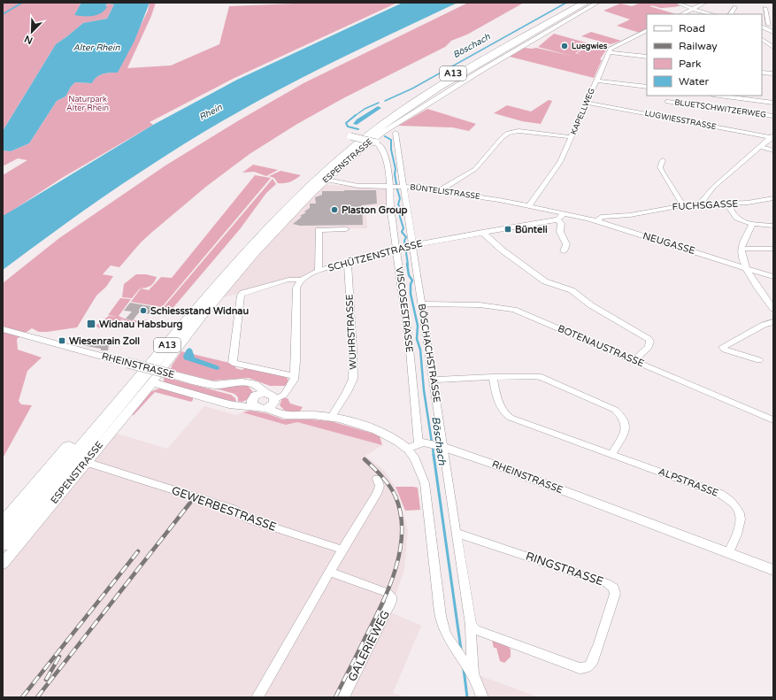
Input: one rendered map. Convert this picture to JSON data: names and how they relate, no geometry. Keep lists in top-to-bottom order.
{
  "streets": {
    "highway": ["A13"],
    "street": [
      "BLUETSCHWITZERWEG",
      "KAPELLWEG",
      "LUGWIESSTRASSE",
      "ESPENSTRASSE",
      "BÜNTELISTRASSE",
      "FUCHSGASSE",
      "NEUGASSE",
      "SCHÜTZENSTRASSE",
      "VISCOSESTRASSE",
      "WUHRSTRASSE",
      "BOTENAUSTRASSE",
      "BÖSCHACHSTRASSE",
      "RHEINSTRASSE",
      "ALPSTRASSE",
      "GEWERBESTRASSE",
      "RINGSTRASSE",
      "GALERIEWEG"
    ]
  },
  "crossings": [
    ["KAPELLWEG", "LUGWIESSTRASSE"],
    ["KAPELLWEG", "BÜNTELISTRASSE"],
    ["ESPENSTRASSE", "BÜNTELISTRASSE"],
    ["ESPENSTRASSE", "GEWERBESTRASSE"],
    ["BÜNTELISTRASSE", "NEUGASSE"],
    ["BÜNTELISTRASSE", "VISCOSESTRASSE"],
    ["BÜNTELISTRASSE", "BÖSCHACHSTRASSE"],
    ["FUCHSGASSE", "NEUGASSE"],
    ["SCHÜTZENSTRASSE", "VISCOSESTRASSE"],
    ["SCHÜTZENSTRASSE", "WUHRSTRASSE"],
    ["SCHÜTZENSTRASSE", "BÖSCHACHSTRASSE"],
    ["VISCOSESTRASSE", "RHEINSTRASSE"],
    ["BOTENAUSTRASSE", "BÖSCHACHSTRASSE"],
    ["BÖSCHACHSTRASSE", "RHEINSTRASSE"],
    ["BÖSCHACHSTRASSE", "RINGSTRASSE"],
    ["RHEINSTRASSE", "ALPSTRASSE"]
  ],
  "water": ["Böschach", "Alter Rhein", "Rhein"],
  "parks": ["Naturpark Alter Rhein"],
  "places": {
    "other": ["Luegwies", "Plaston Group", "Schiessstand Widnau"],
    "transit": ["Bünteli", "Widnau Habsburg", "Wiesenrain Zoll"]
  },
  "legend": [
    "Road",
    "Railway",
    "Park",
    "Water"
  ],
  "north": "bottom left"
}
